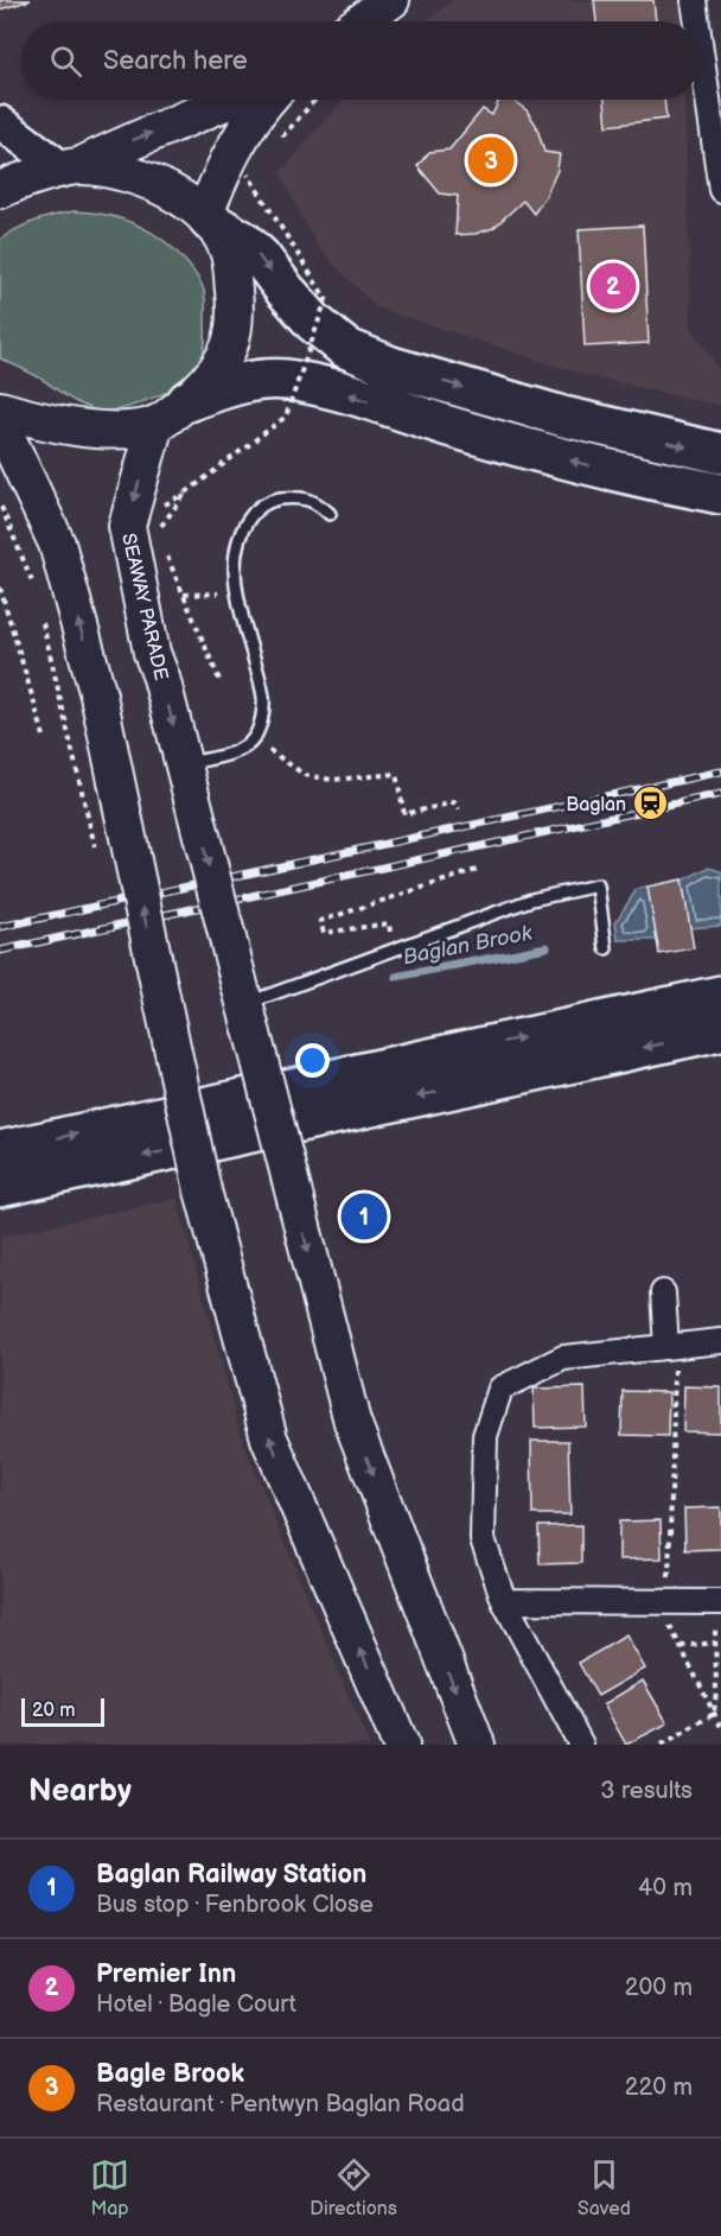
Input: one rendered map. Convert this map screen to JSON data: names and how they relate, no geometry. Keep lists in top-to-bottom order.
{
  "streets": {
    "main road": ["SEAWAY PARADE"]
  },
  "water": ["Baglan Brook"],
  "places": {
    "station": ["Baglan"]
  },
  "scale_bar": "20 m",
  "page": {
    "search": "Search here",
    "pins": ["3", "2", "1"],
    "scale": "20 m",
    "heading": ["Nearby", "3 results"],
    "list": [
      {
        "mark": "1",
        "name": "Baglan Railway Station",
        "note": "Bus stop · Fenbrook Close",
        "value": "40 m"
      },
      {
        "mark": "2",
        "name": "Premier Inn",
        "note": "Hotel · Bagle Court",
        "value": "200 m"
      },
      {
        "mark": "3",
        "name": "Bagle Brook",
        "note": "Restaurant · Pentwyn Baglan Road",
        "value": "220 m"
      }
    ],
    "nav": ["Map", "Directions", "Saved"]
  }
}
